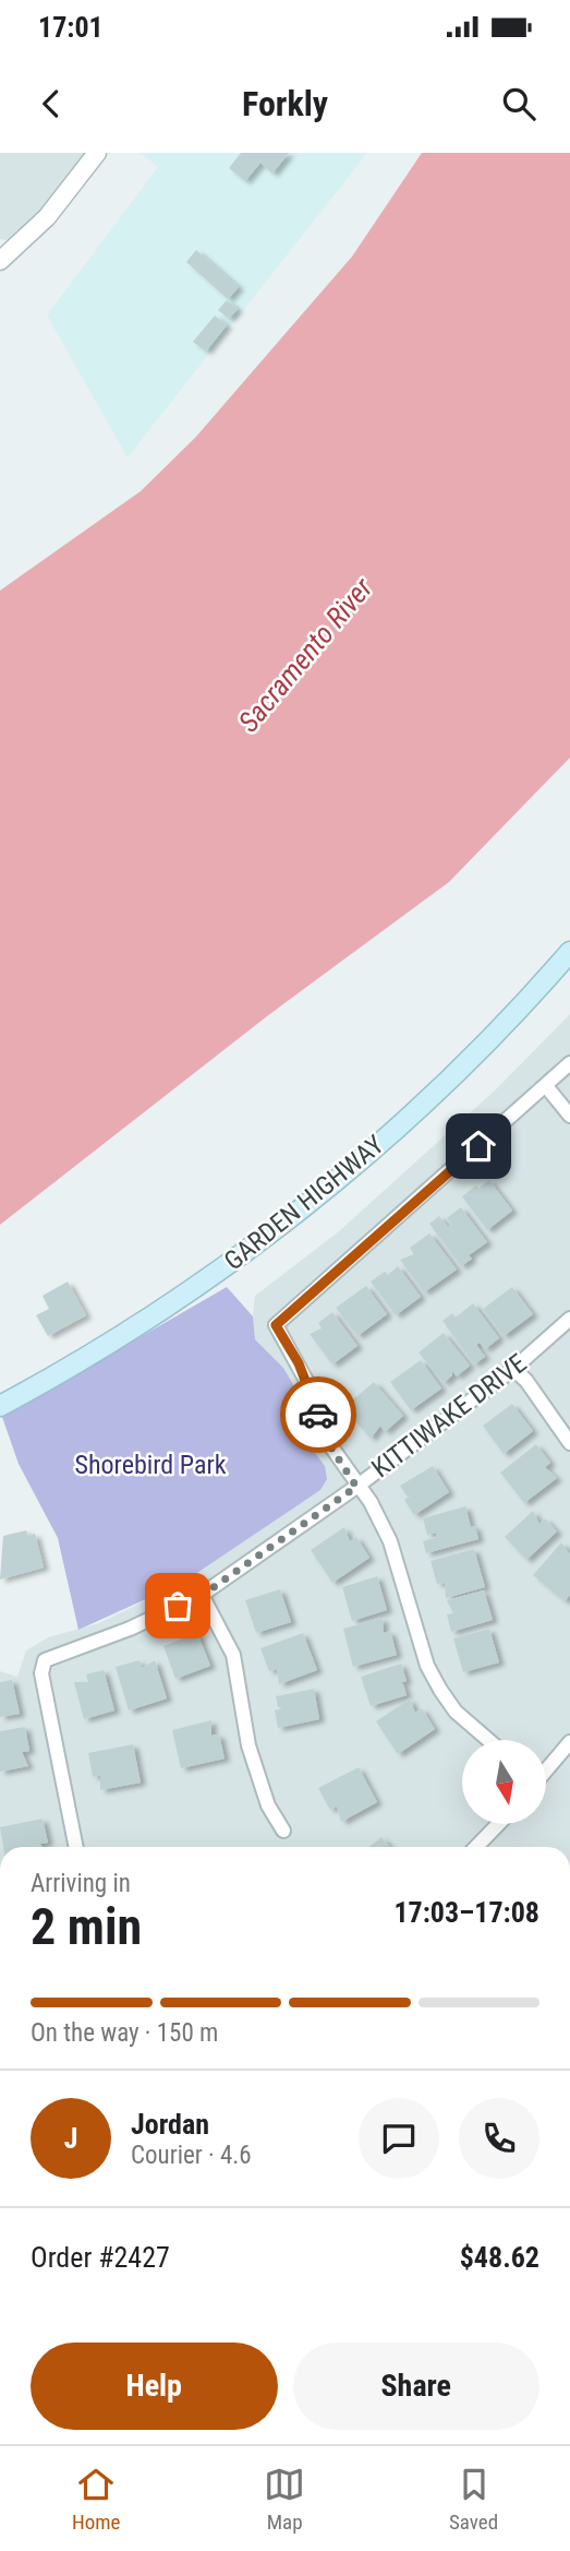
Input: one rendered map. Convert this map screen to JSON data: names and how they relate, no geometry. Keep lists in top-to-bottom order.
{
  "streets": {
    "main road": ["GARDEN HIGHWAY"],
    "street": ["KITTIWAKE DRIVE"]
  },
  "water": ["Sacramento River"],
  "parks": ["Shorebird Park"],
  "north": "bottom",
  "page": {
    "status": "17:01",
    "header": "Forkly",
    "heading": ["2 min", "Arriving in", "17:03–17:08"],
    "panel": [
      "Jordan",
      "Courier · 4.6",
      "Order #2427",
      "$48.62"
    ],
    "bar": "On the way · 150 m",
    "round": "J",
    "buttons": ["Help", "Share"],
    "tabs": ["Home", "Map", "Saved"]
  }
}
